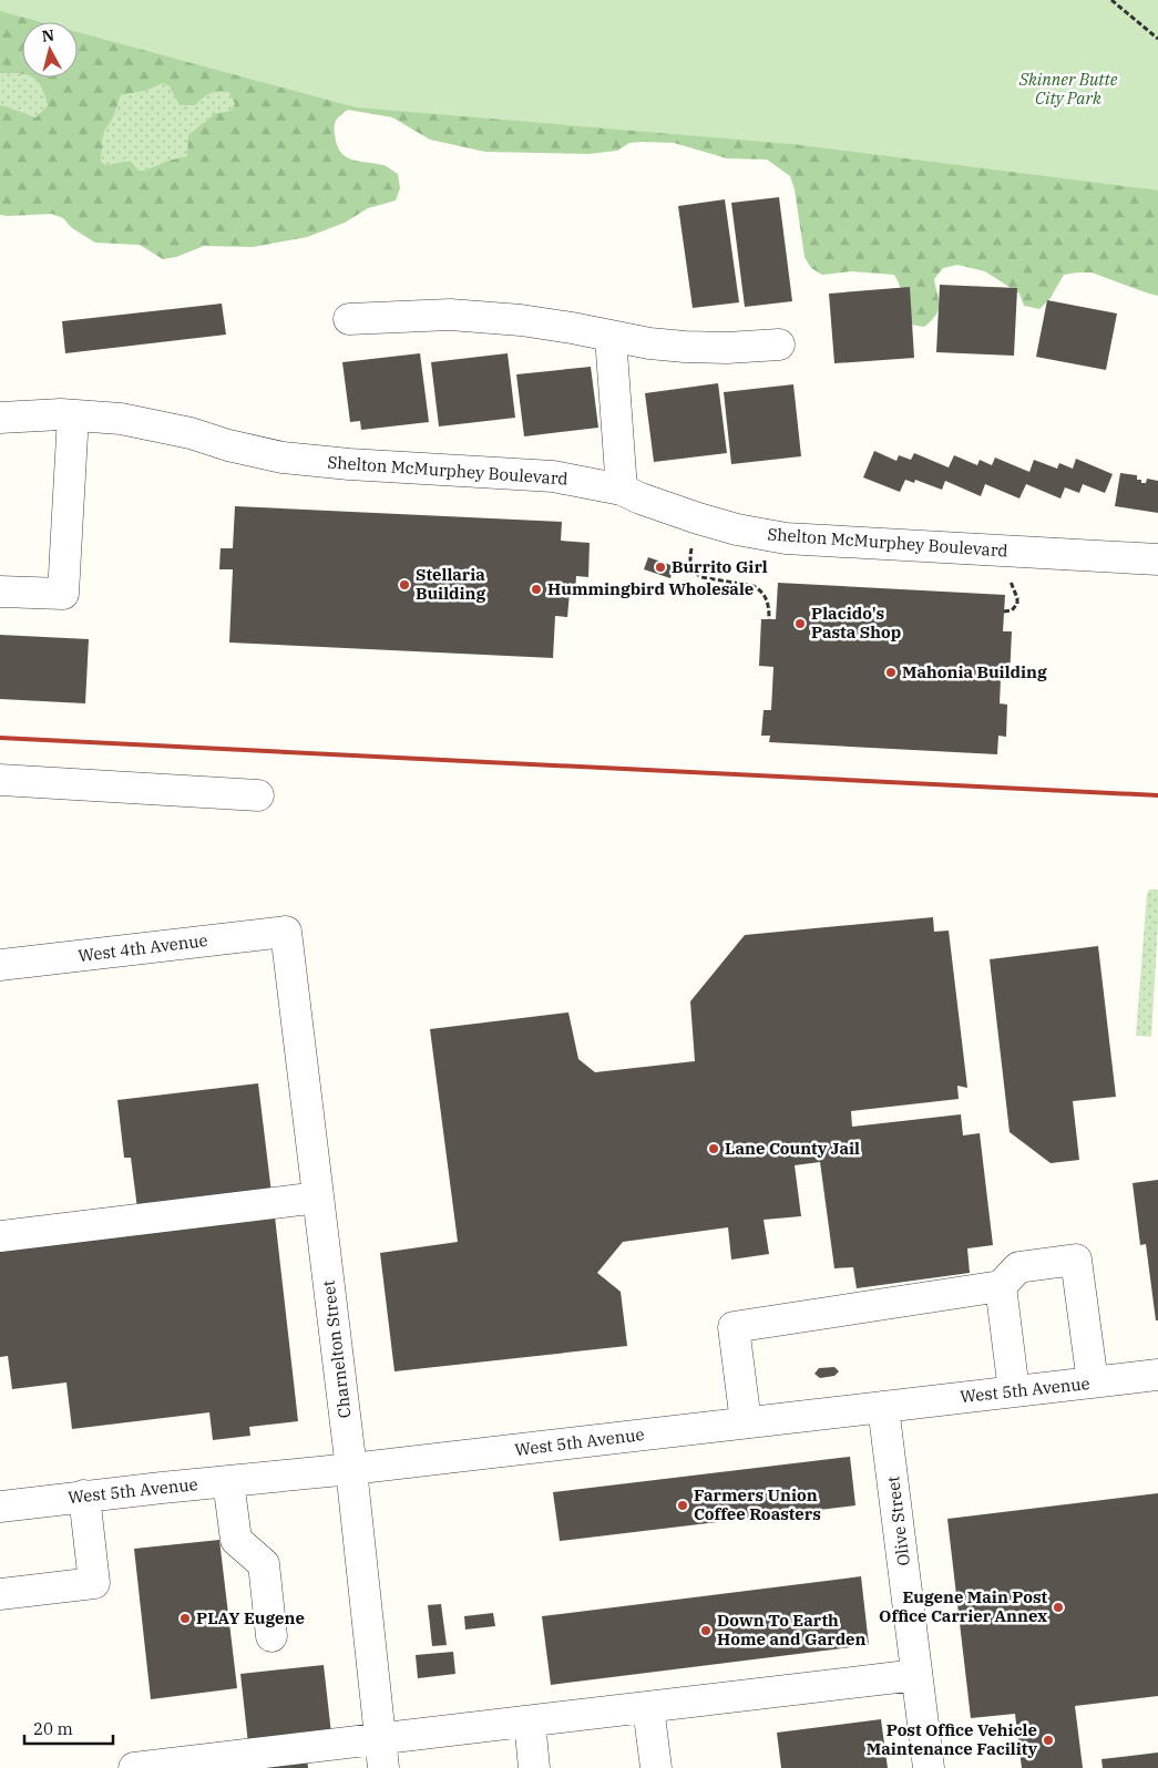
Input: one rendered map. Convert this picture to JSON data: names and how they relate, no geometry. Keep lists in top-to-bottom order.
{
  "streets": {
    "street": [
      "Shelton McMurphey Boulevard",
      "West 4th Avenue",
      "Charnelton Street",
      "West 5th Avenue",
      "Olive Street"
    ]
  },
  "crossings": [
    ["West 4th Avenue", "Charnelton Street"],
    ["Charnelton Street", "West 5th Avenue"],
    ["West 5th Avenue", "Olive Street"]
  ],
  "parks": ["Skinner Butte City Park"],
  "places": [
    "Burrito Girl",
    "Stellaria Building",
    "Hummingbird Wholesale",
    "Placido's Pasta Shop",
    "Mahonia Building",
    "Lane County Jail",
    "Farmers Union Coffee Roasters",
    "Eugene Main Post Office Carrier Annex",
    "PLAY Eugene",
    "Down To Earth Home and Garden",
    "Post Office Vehicle Maintenance Facility"
  ],
  "scale_bar": "20 m",
  "north": "top"
}
